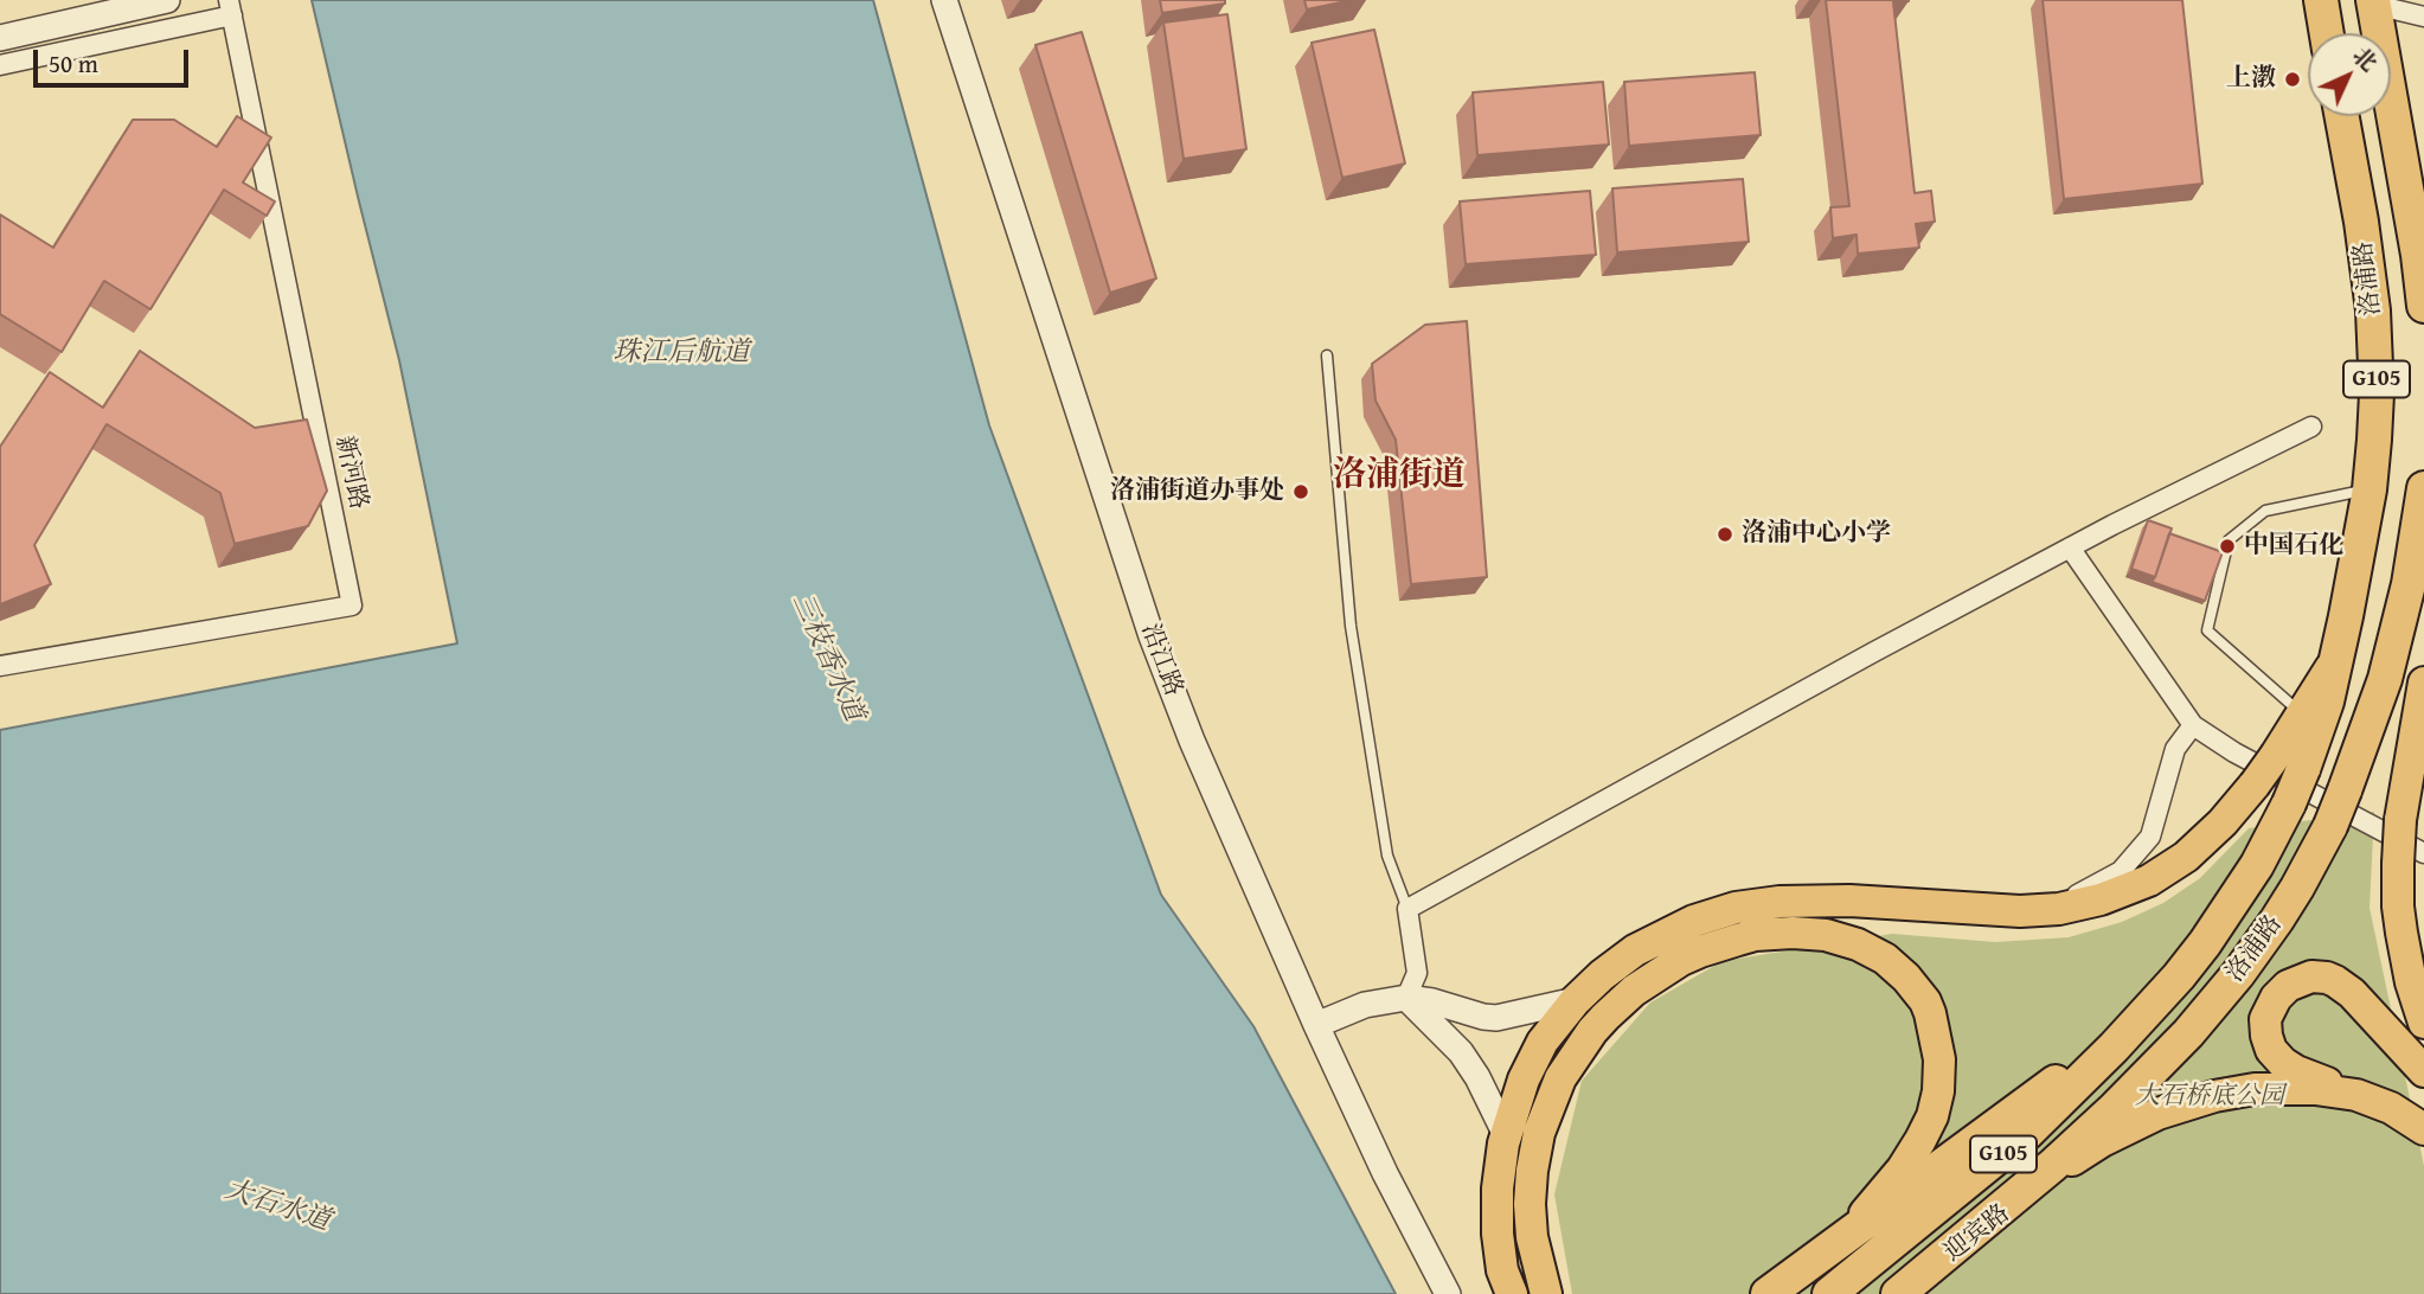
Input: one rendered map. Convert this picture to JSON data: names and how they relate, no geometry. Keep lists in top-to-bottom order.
{
  "streets": {
    "highway": ["洛浦路", "G105"],
    "main road": ["迎宾路"],
    "street": ["新河路", "沿江路"]
  },
  "crossings": [
    ["洛浦路", "G105"],
    ["洛浦路", "迎宾路"]
  ],
  "districts": ["洛浦街道"],
  "water": ["珠江后航道", "三枝香水道", "大石水道"],
  "parks": ["大石桥底公园"],
  "places": [
    "上漖",
    "洛浦街道办事处",
    "洛浦中心小学",
    "中国石化"
  ],
  "scale_bar": "50 m",
  "north": "top right"
}
